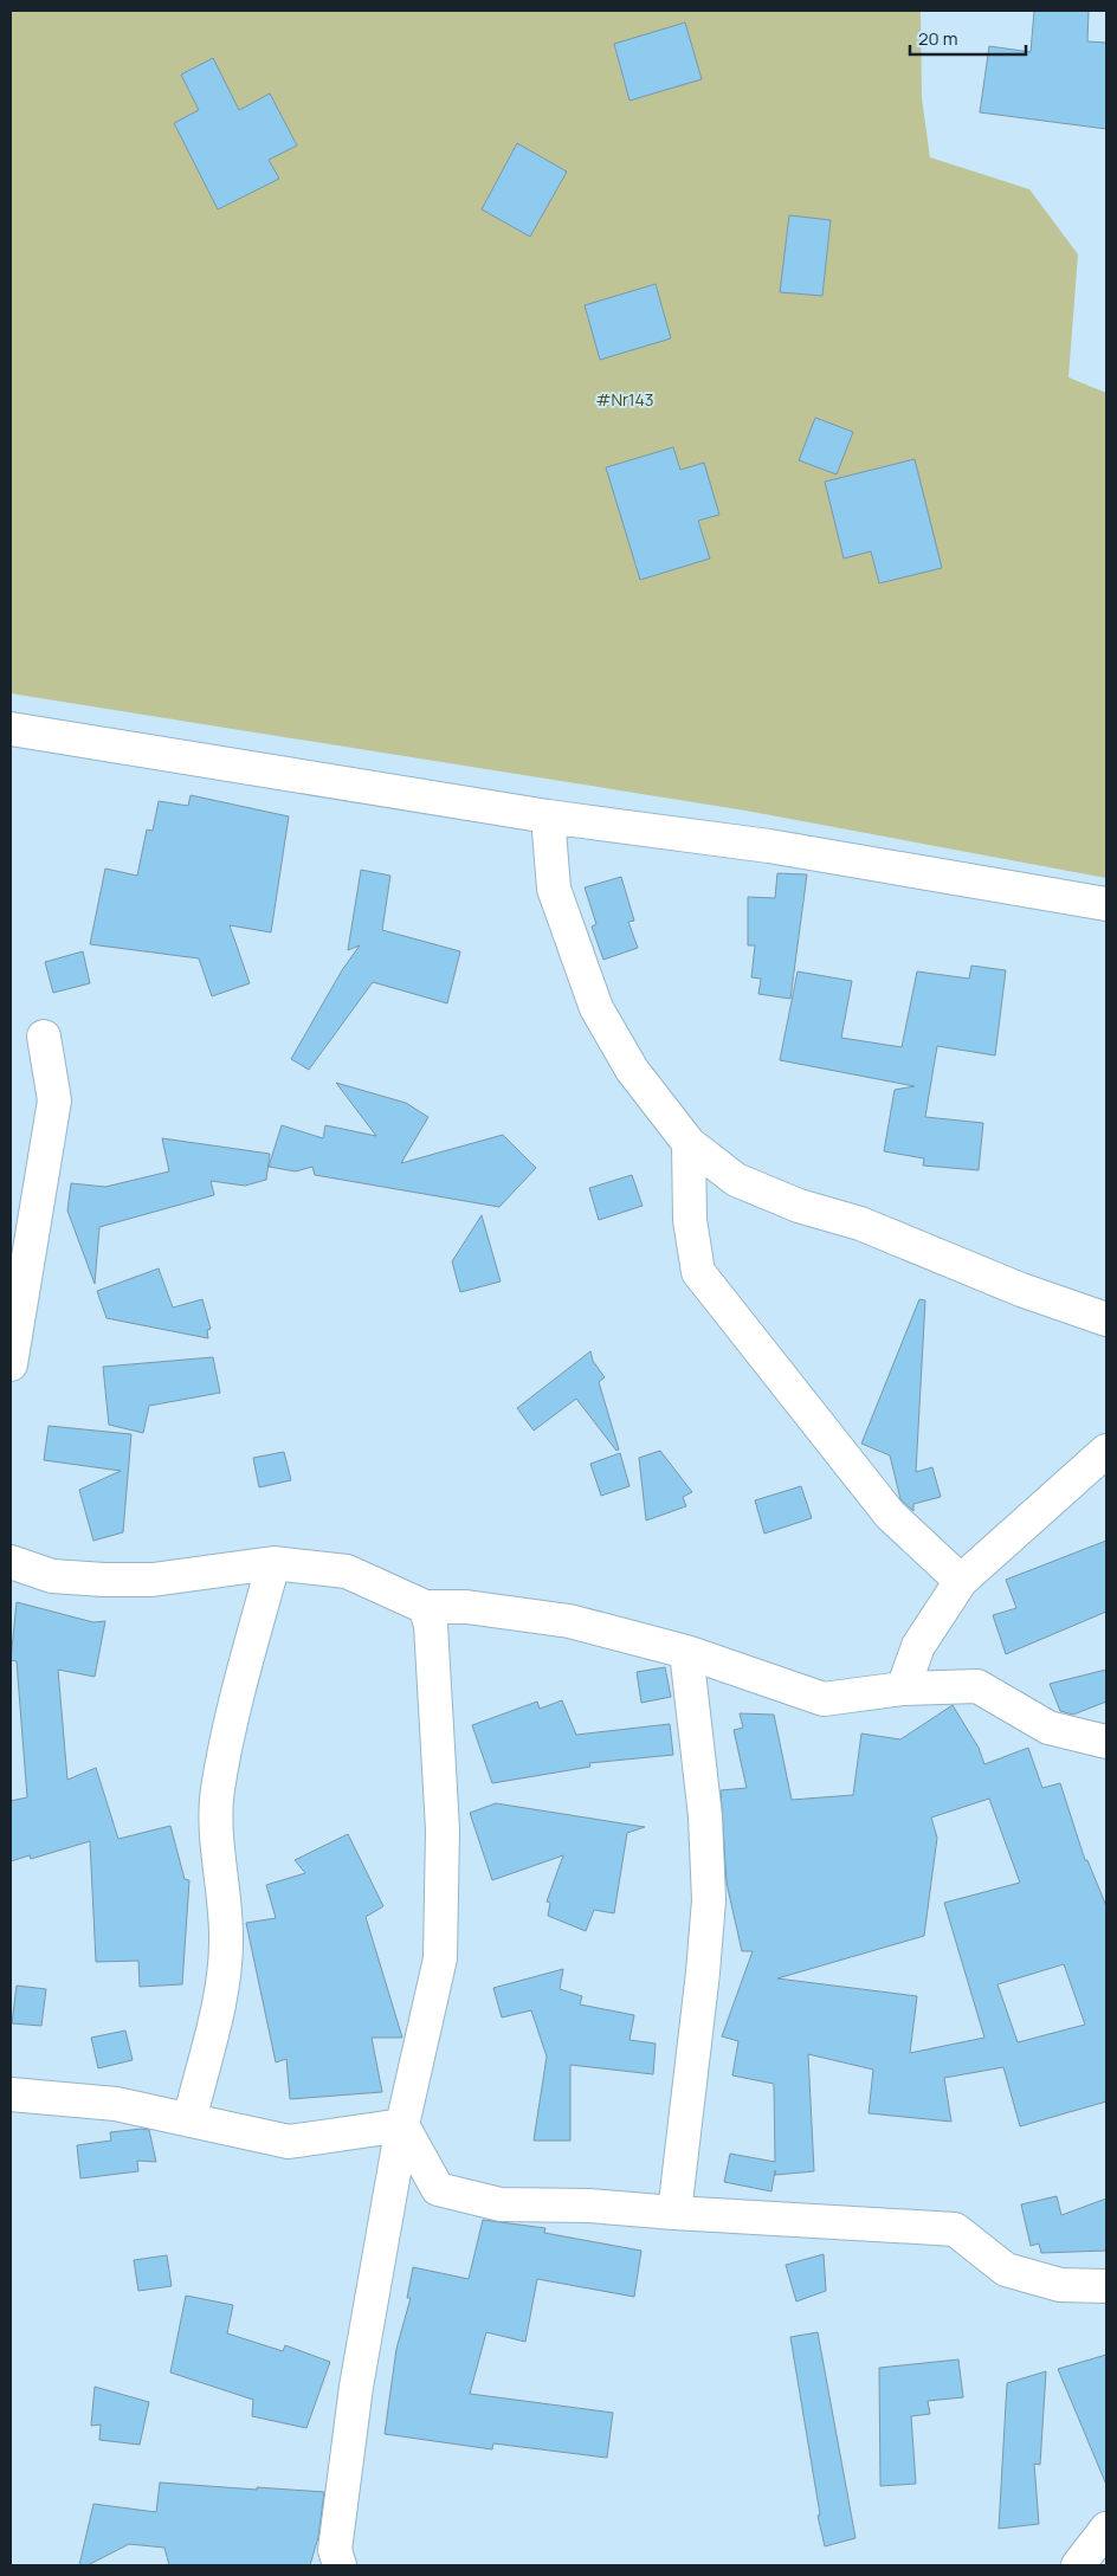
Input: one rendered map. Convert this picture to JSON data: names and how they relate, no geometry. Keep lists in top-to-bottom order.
{
  "parks": ["#Nr143"],
  "scale_bar": "20 m"
}
